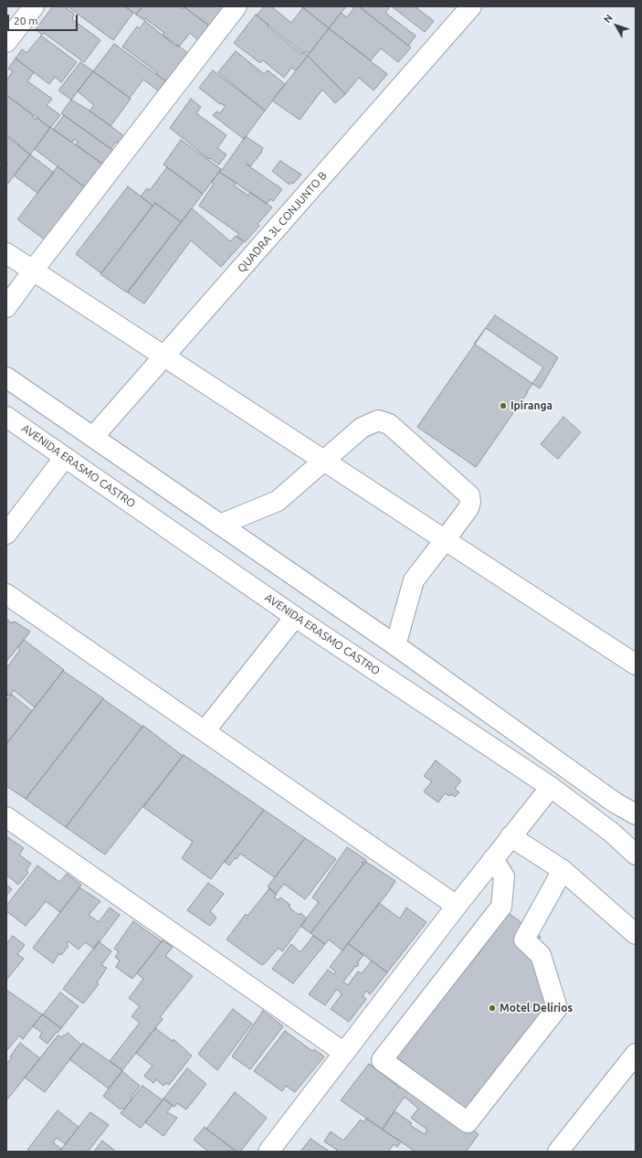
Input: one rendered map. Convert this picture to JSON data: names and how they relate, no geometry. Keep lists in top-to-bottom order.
{
  "streets": {
    "street": ["QUADRA 3L CONJUNTO B", "AVENIDA ERASMO CASTRO"]
  },
  "places": ["Ipiranga", "Motel Delírios"],
  "scale_bar": "20 m",
  "north": "top left"
}
